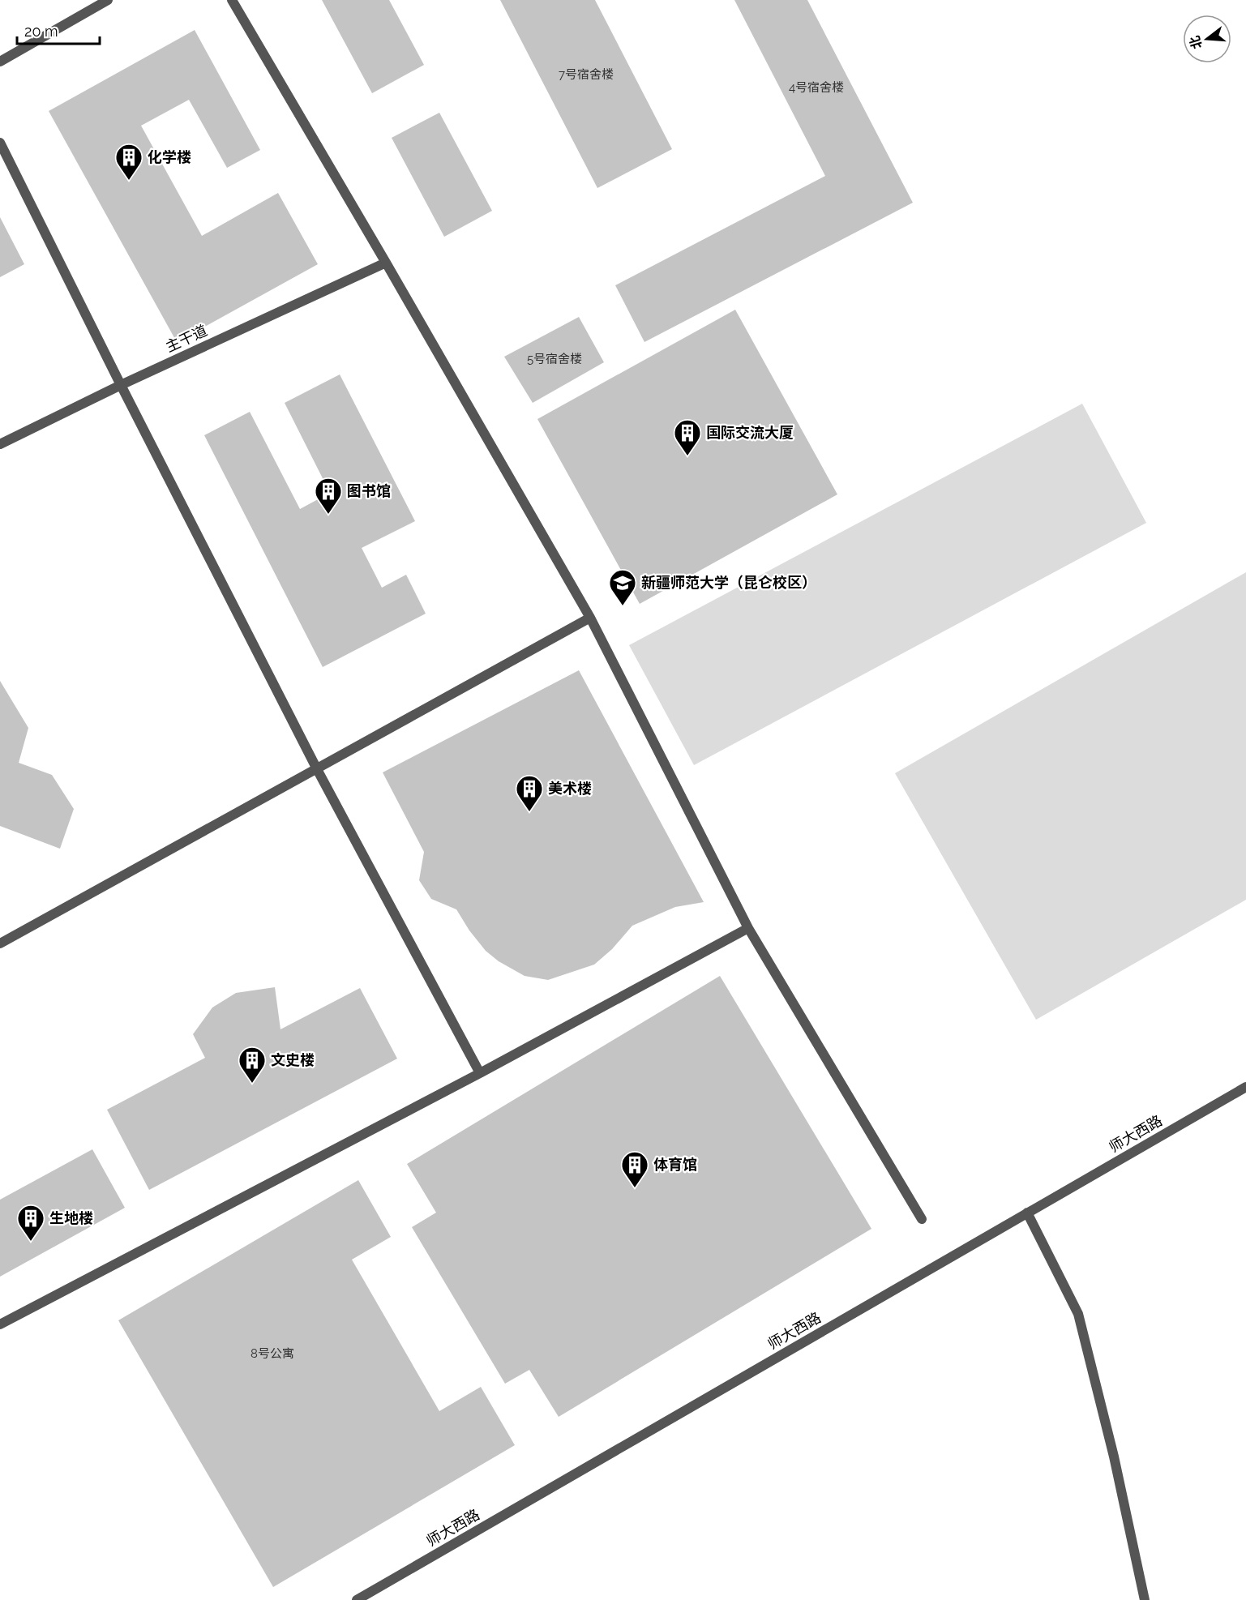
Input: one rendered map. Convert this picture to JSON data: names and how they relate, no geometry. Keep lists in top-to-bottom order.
{
  "streets": {
    "street": ["主干道", "师大西路"]
  },
  "places": {
    "building": [
      "化学楼",
      "国际交流大厦",
      "图书馆",
      "美术楼",
      "文史楼",
      "体育馆",
      "生地楼"
    ],
    "school or university": ["新疆师范大学（昆仑校区）"]
  },
  "house_numbers": [
    "7号宿舍楼",
    "4号宿舍楼",
    "5号宿舍楼",
    "8号公寓"
  ],
  "scale_bar": "20 m",
  "north": "left"
}
